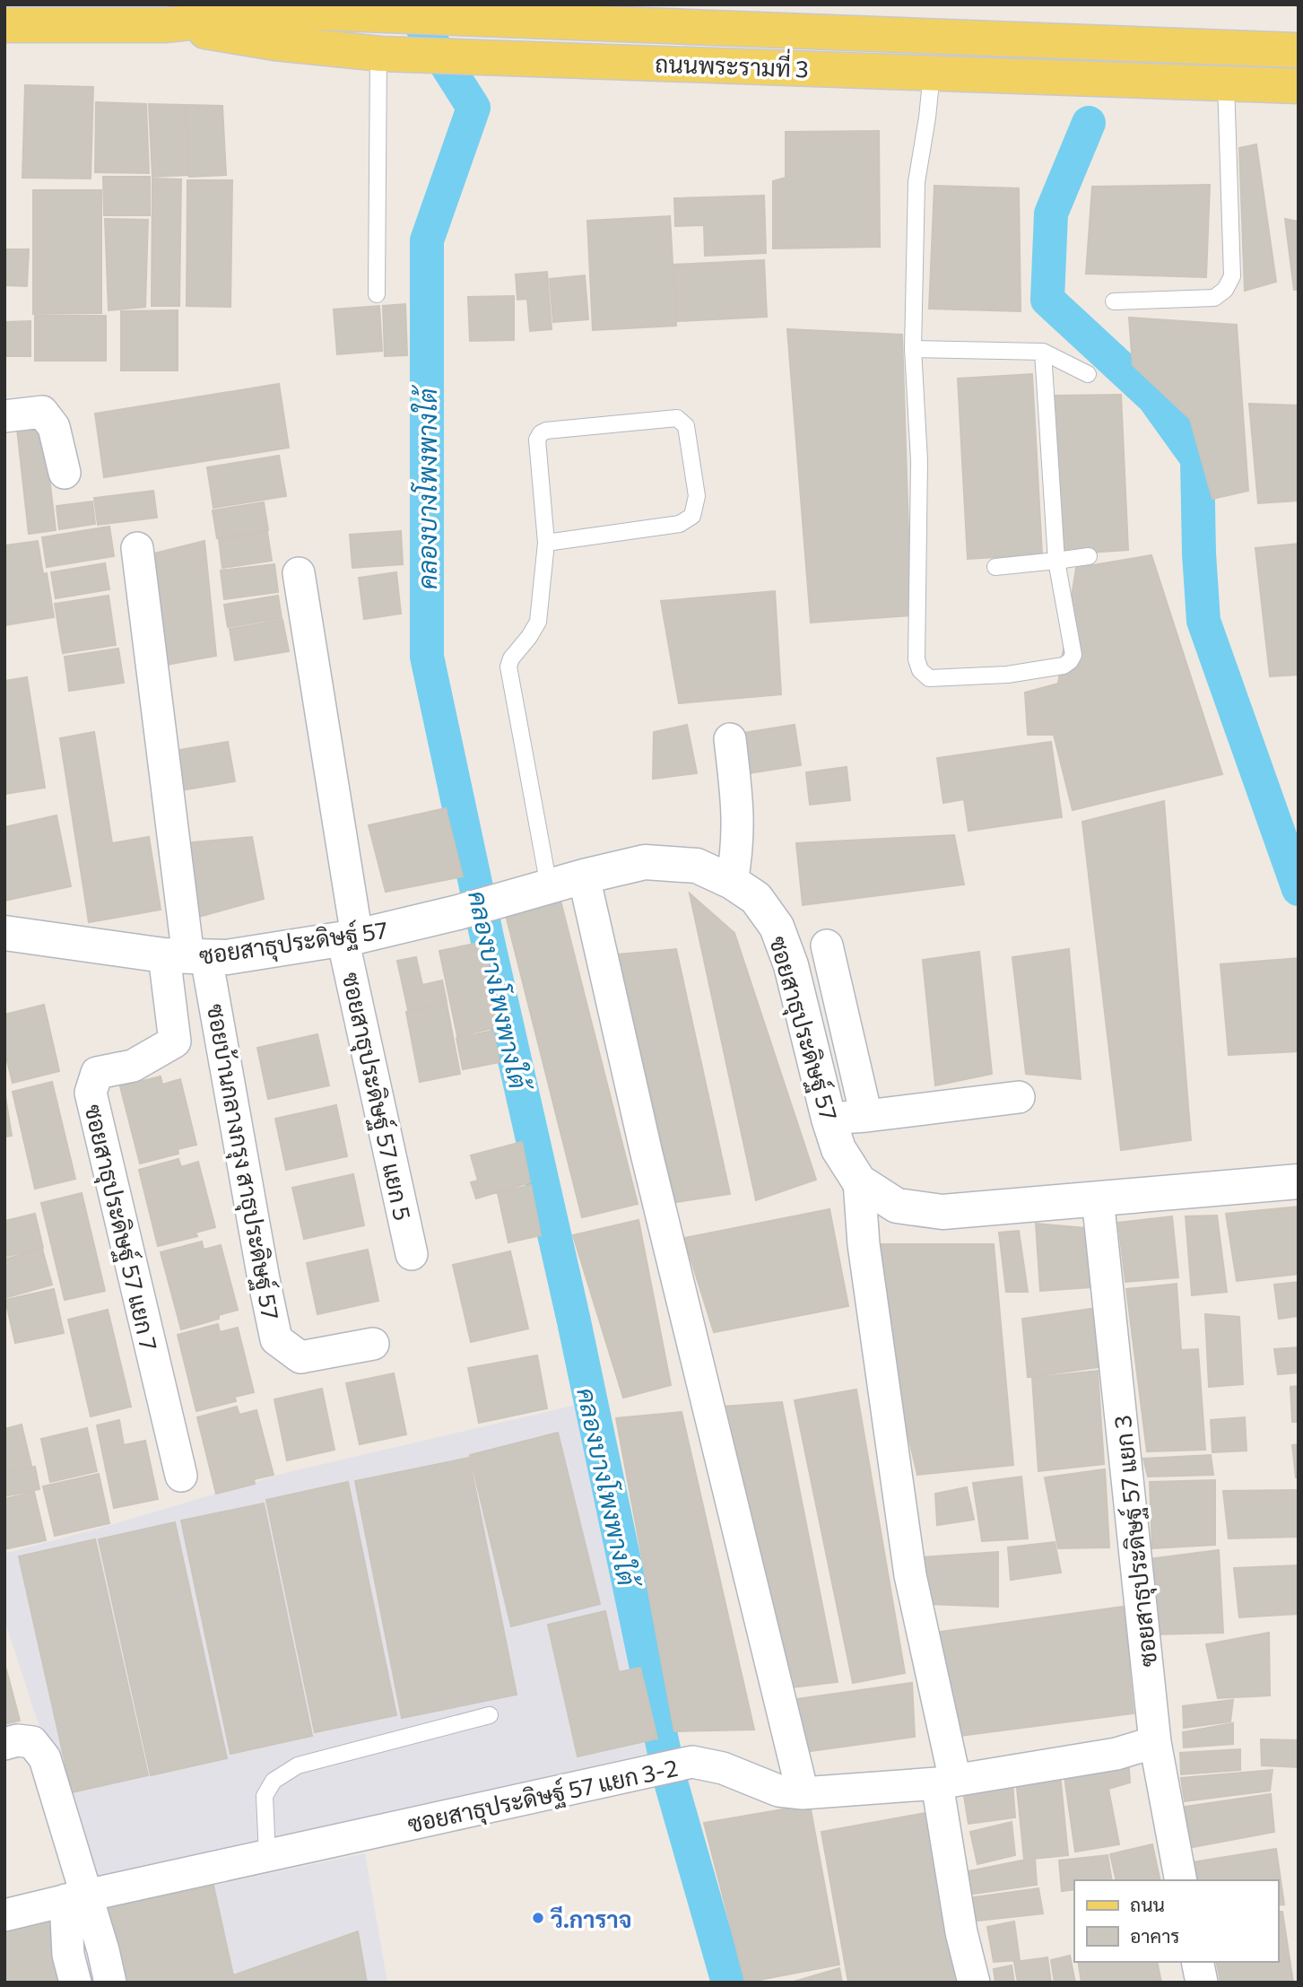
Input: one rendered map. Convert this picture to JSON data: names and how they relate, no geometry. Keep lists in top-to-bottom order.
{
  "streets": {
    "main road": ["ถนนพระรามที่ 3"],
    "street": [
      "ซอยสาธุประดิษฐ์ 57",
      "ซอยสาธุประดิษฐ์ 57 แยก 5",
      "ซอยบ้านกลางกรุง สาธุประดิษฐ์ 57",
      "ซอยสาธุประดิษฐ์ 57 แยก 7",
      "ซอยสาธุประดิษฐ์ 57 แยก 3",
      "ซอยสาธุประดิษฐ์ 57 แยก 3-2"
    ]
  },
  "crossings": [
    ["ซอยสาธุประดิษฐ์ 57", "ซอยสาธุประดิษฐ์ 57 แยก 5"],
    ["ซอยสาธุประดิษฐ์ 57", "ซอยบ้านกลางกรุง สาธุประดิษฐ์ 57"],
    ["ซอยสาธุประดิษฐ์ 57", "ซอยสาธุประดิษฐ์ 57 แยก 7"],
    ["ซอยสาธุประดิษฐ์ 57", "ซอยสาธุประดิษฐ์ 57 แยก 3"],
    ["ซอยบ้านกลางกรุง สาธุประดิษฐ์ 57", "ซอยสาธุประดิษฐ์ 57 แยก 7"],
    ["ซอยสาธุประดิษฐ์ 57 แยก 3", "ซอยสาธุประดิษฐ์ 57 แยก 3-2"]
  ],
  "water": ["คลองบางโพงพางใต้"],
  "places": ["วี.การาจ"],
  "legend": ["ถนน", "อาคาร"]
}
